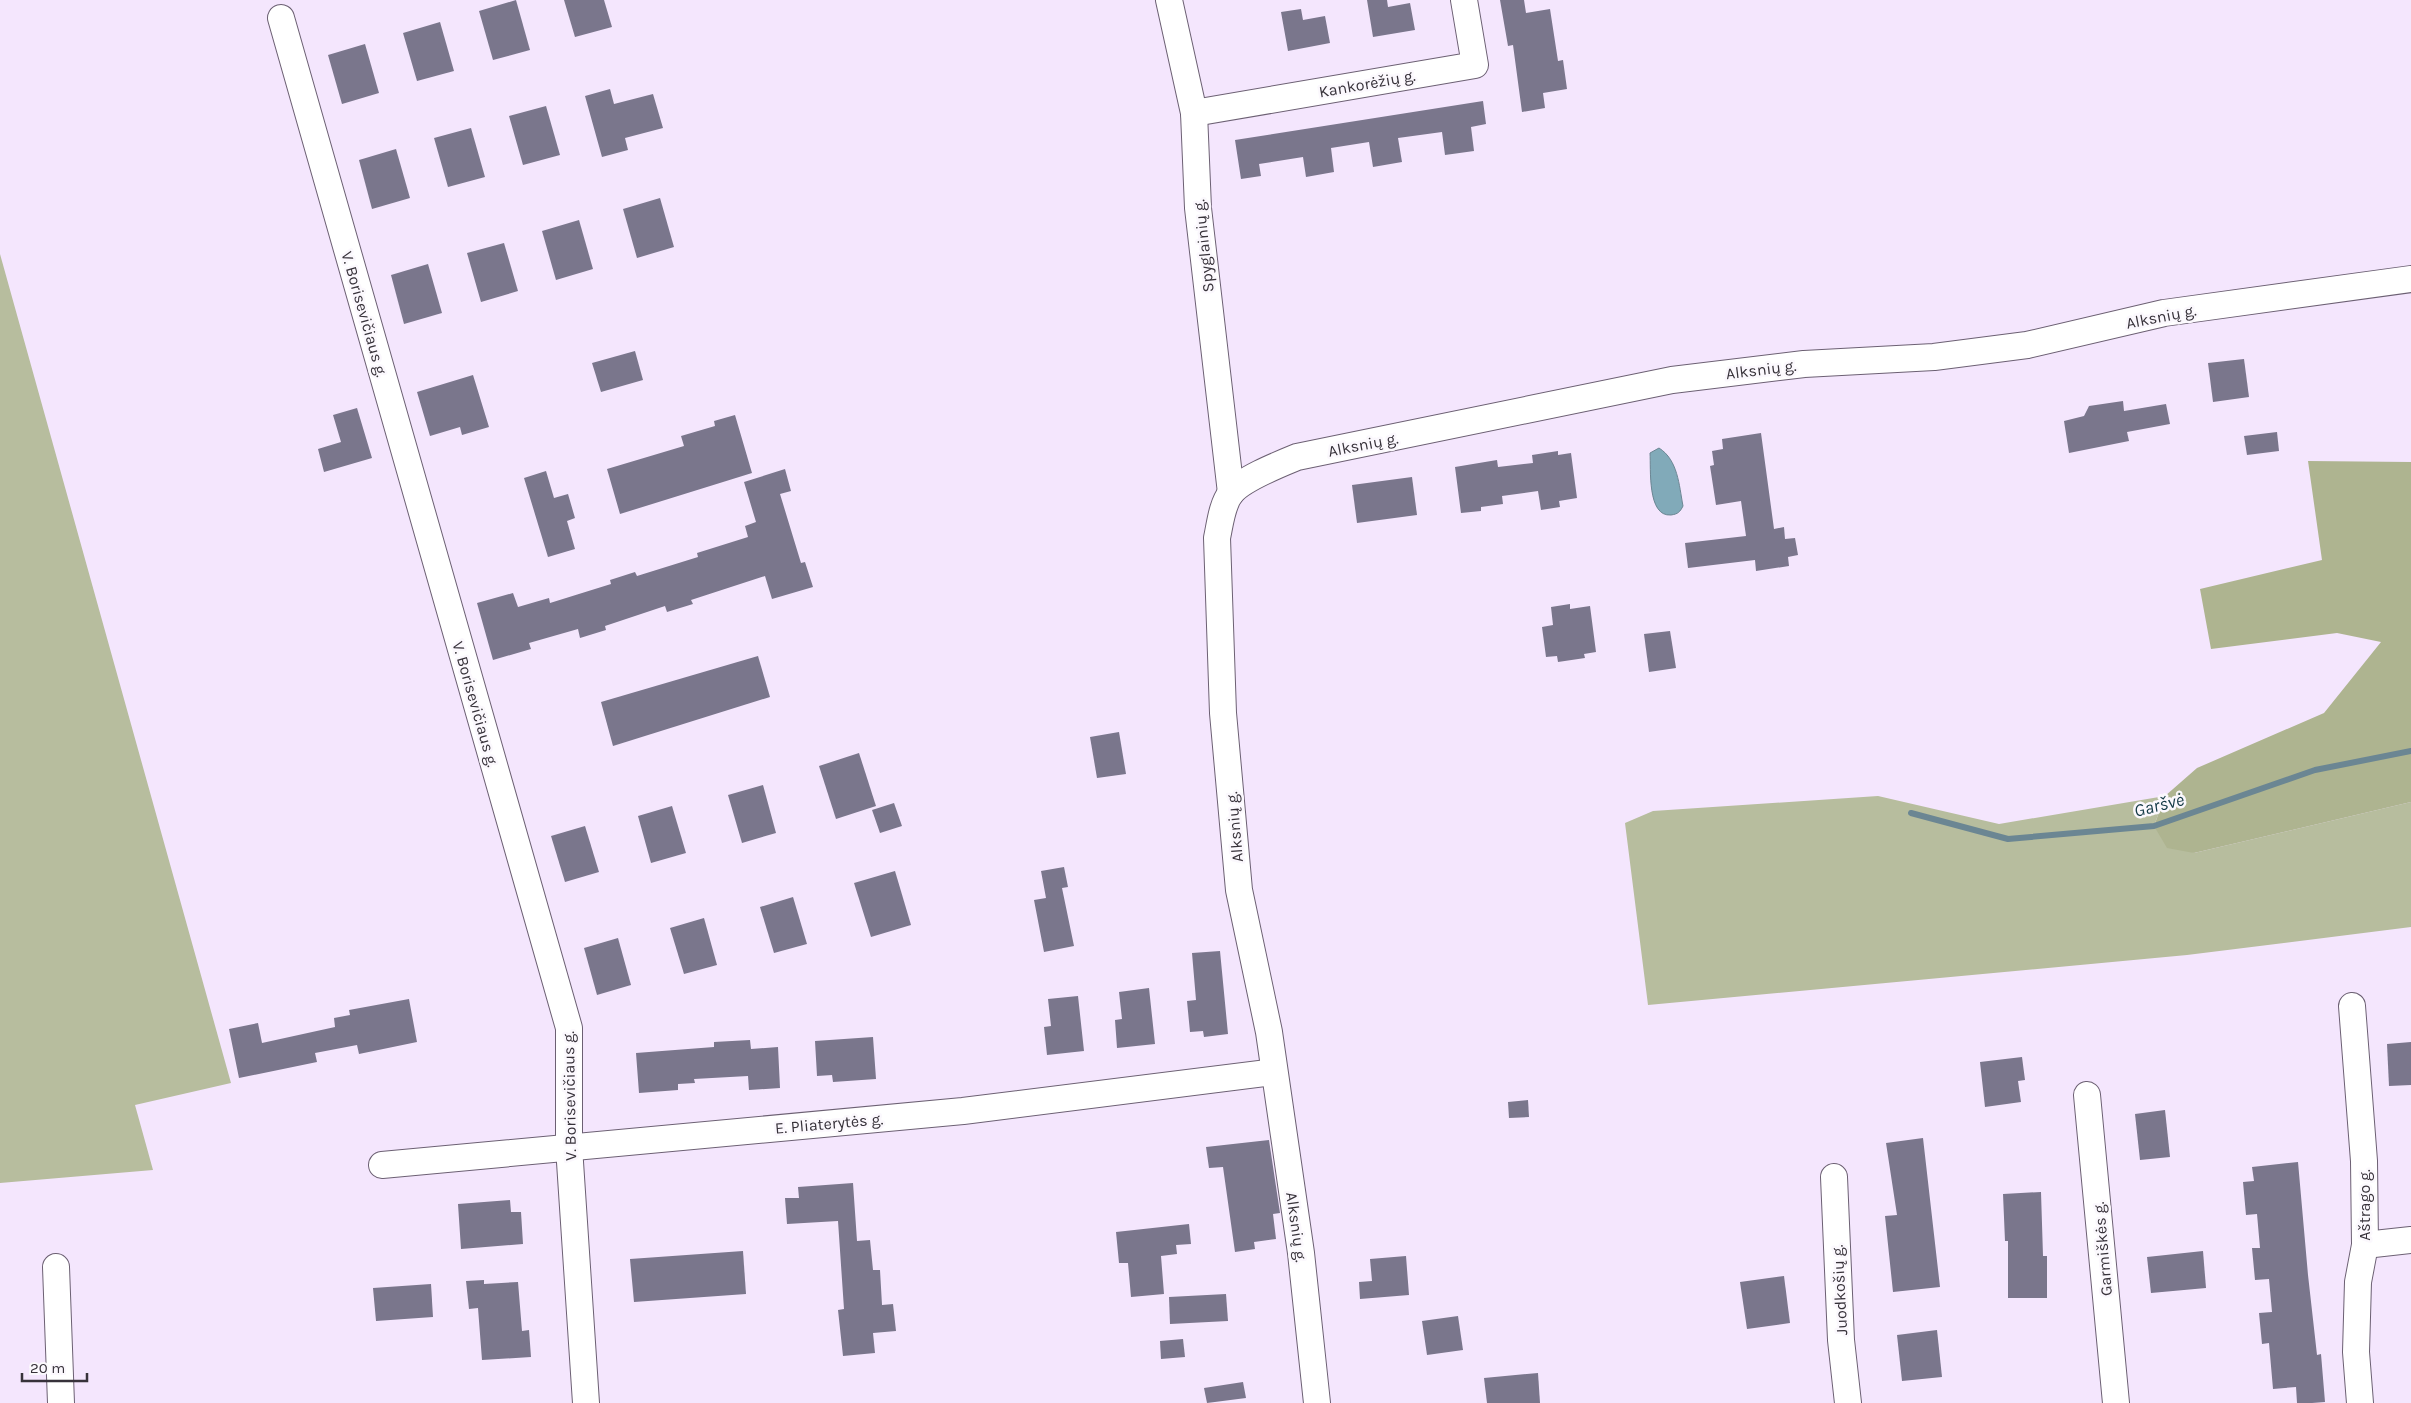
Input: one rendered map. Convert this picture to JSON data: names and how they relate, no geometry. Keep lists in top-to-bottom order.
{
  "streets": {
    "street": [
      "Kankorėžių g.",
      "Spyglainių g.",
      "V. Borisevičiaus g.",
      "Alksnių g.",
      "E. Pliaterytės g.",
      "Aštrago g.",
      "Garmiškės g.",
      "Juodkošių g."
    ]
  },
  "crossings": [
    ["Kankorėžių g.", "Spyglainių g."],
    ["Spyglainių g.", "Alksnių g."],
    ["V. Borisevičiaus g.", "E. Pliaterytės g."],
    ["Alksnių g.", "E. Pliaterytės g."]
  ],
  "water": ["Garšvė"],
  "scale_bar": "20 m"
}
